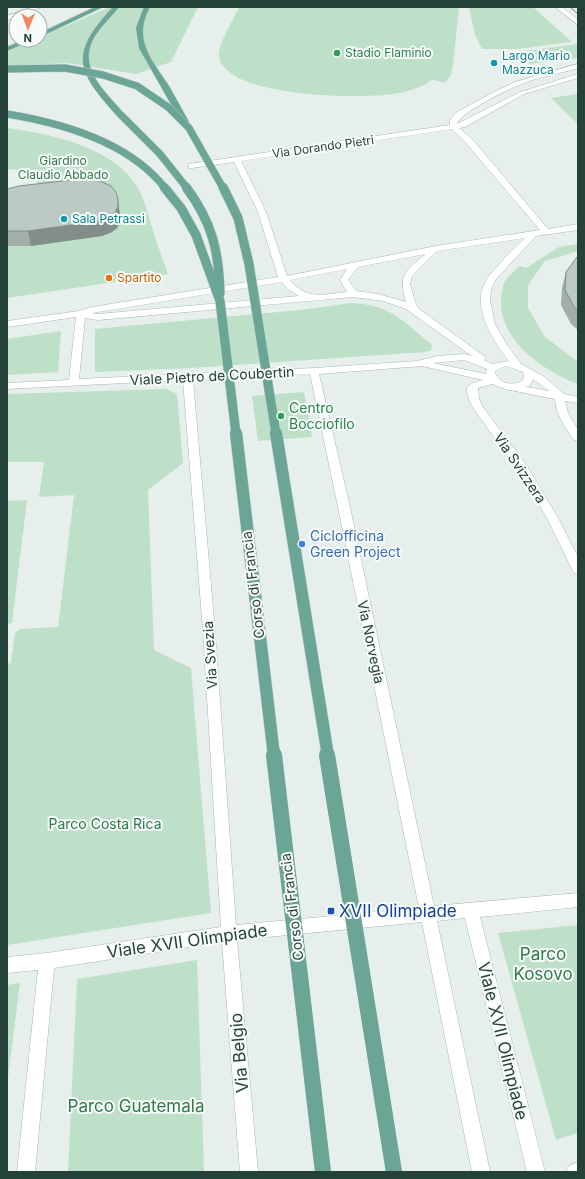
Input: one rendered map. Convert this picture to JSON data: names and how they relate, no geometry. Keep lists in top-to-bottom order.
{
  "streets": {
    "main road": ["Corso di Francia"],
    "street": [
      "Via Dorando Pietri",
      "Viale Pietro de Coubertin",
      "Via Svizzera",
      "Via Norvegia",
      "Via Svezia",
      "Viale XVII Olimpiade",
      "Via Belgio"
    ]
  },
  "crossings": [
    ["Viale Pietro de Coubertin", "Via Norvegia"],
    ["Viale Pietro de Coubertin", "Via Svezia"],
    ["Via Norvegia", "Viale XVII Olimpiade"],
    ["Via Svezia", "Viale XVII Olimpiade"],
    ["Via Svezia", "Via Belgio"],
    ["Viale XVII Olimpiade", "Via Belgio"]
  ],
  "parks": [
    "Giardino Claudio Abbado",
    "Parco Costa Rica",
    "Parco Kosovo",
    "Parco Guatemala"
  ],
  "places": {
    "other": [
      "Stadio Flaminio",
      "Largo Mario Mazzuca",
      "Sala Petrassi",
      "Spartito",
      "Centro Bocciofilo",
      "Ciclofficina Green Project"
    ],
    "transit": ["XVII Olimpiade"]
  },
  "north": "bottom"
}
